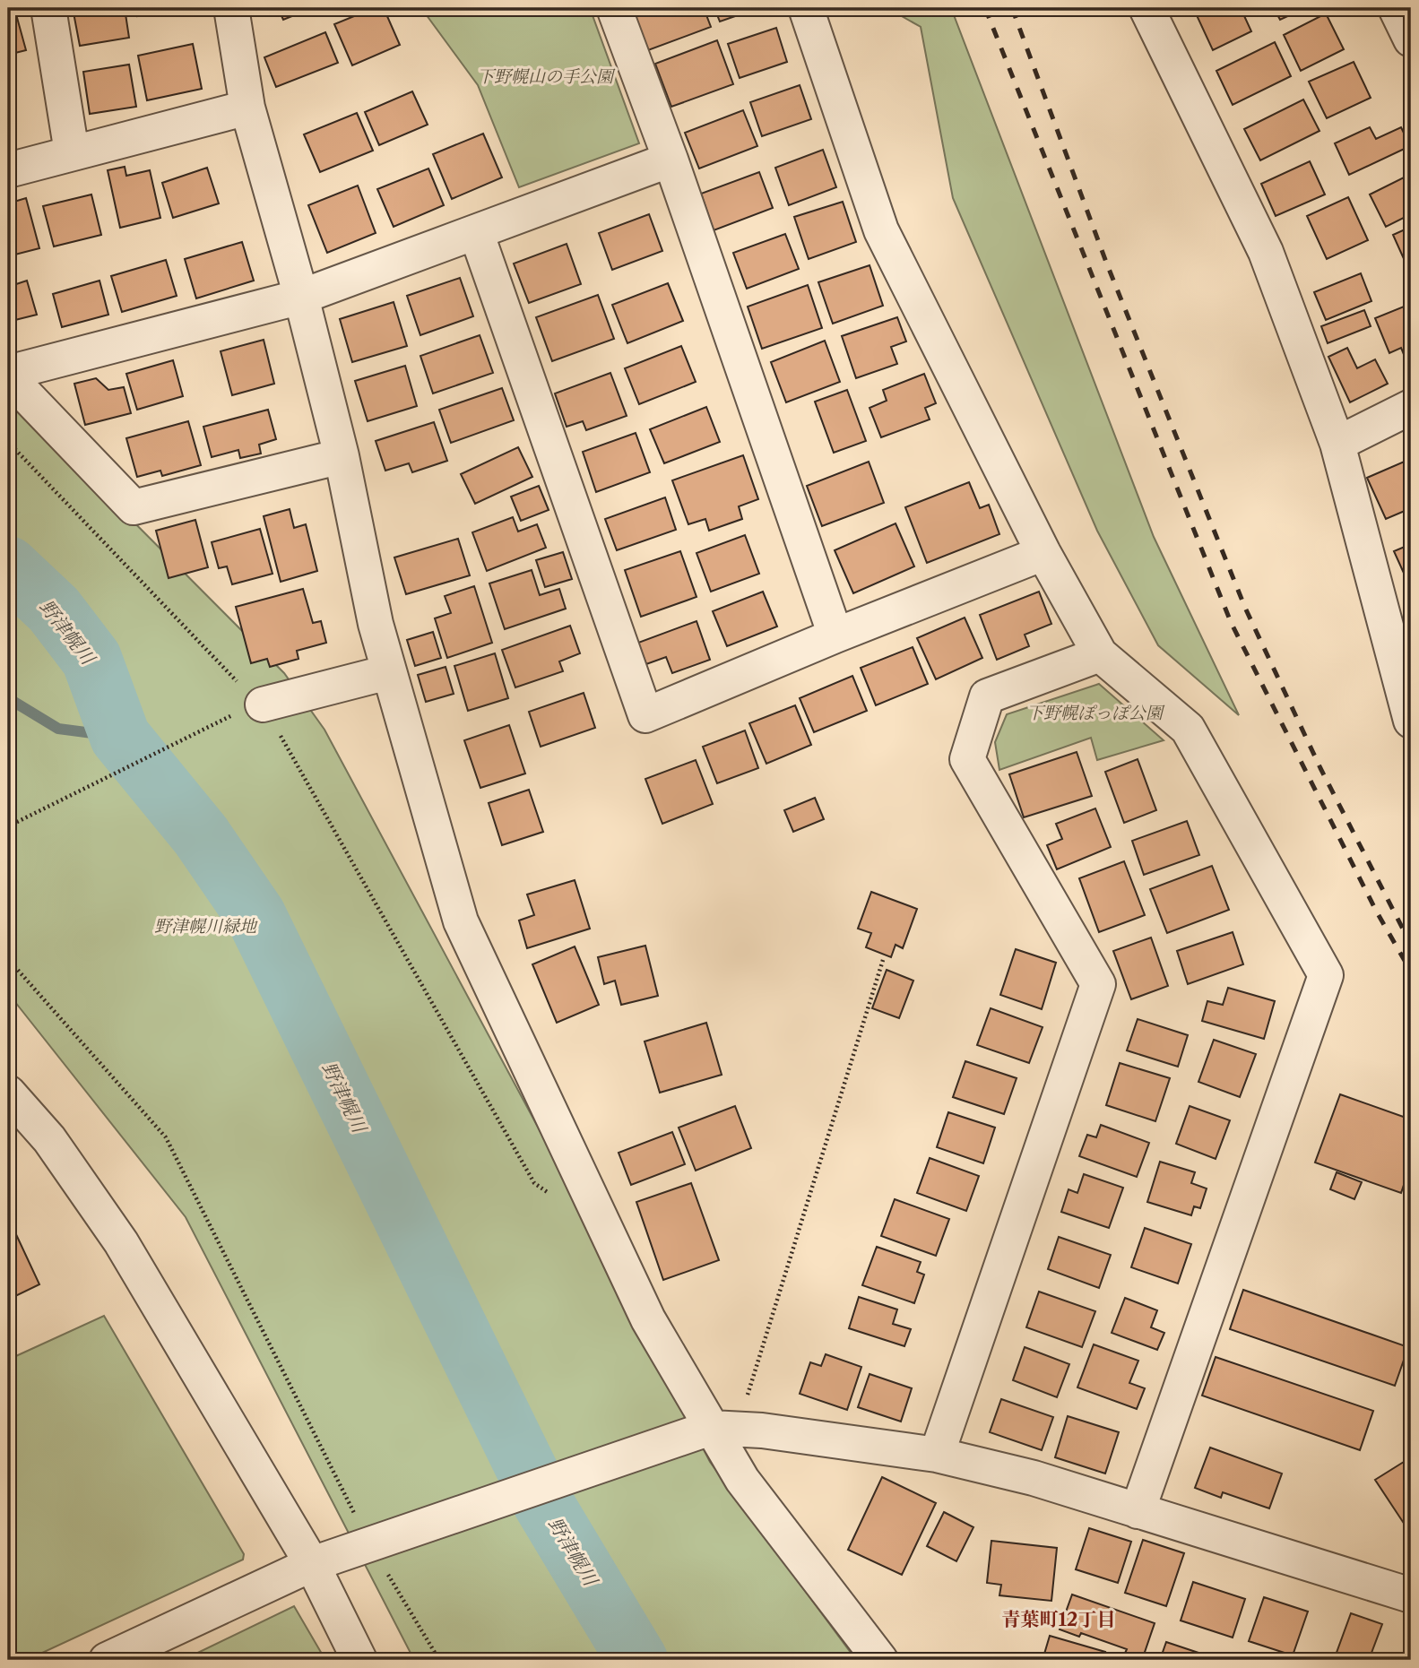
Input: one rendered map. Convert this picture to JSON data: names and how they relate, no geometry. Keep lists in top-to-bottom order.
{
  "districts": ["青葉町12丁目"],
  "water": ["野津幌川"],
  "parks": ["下野幌山の手公園", "下野幌ぽっぽ公園", "野津幌川緑地"]
}
